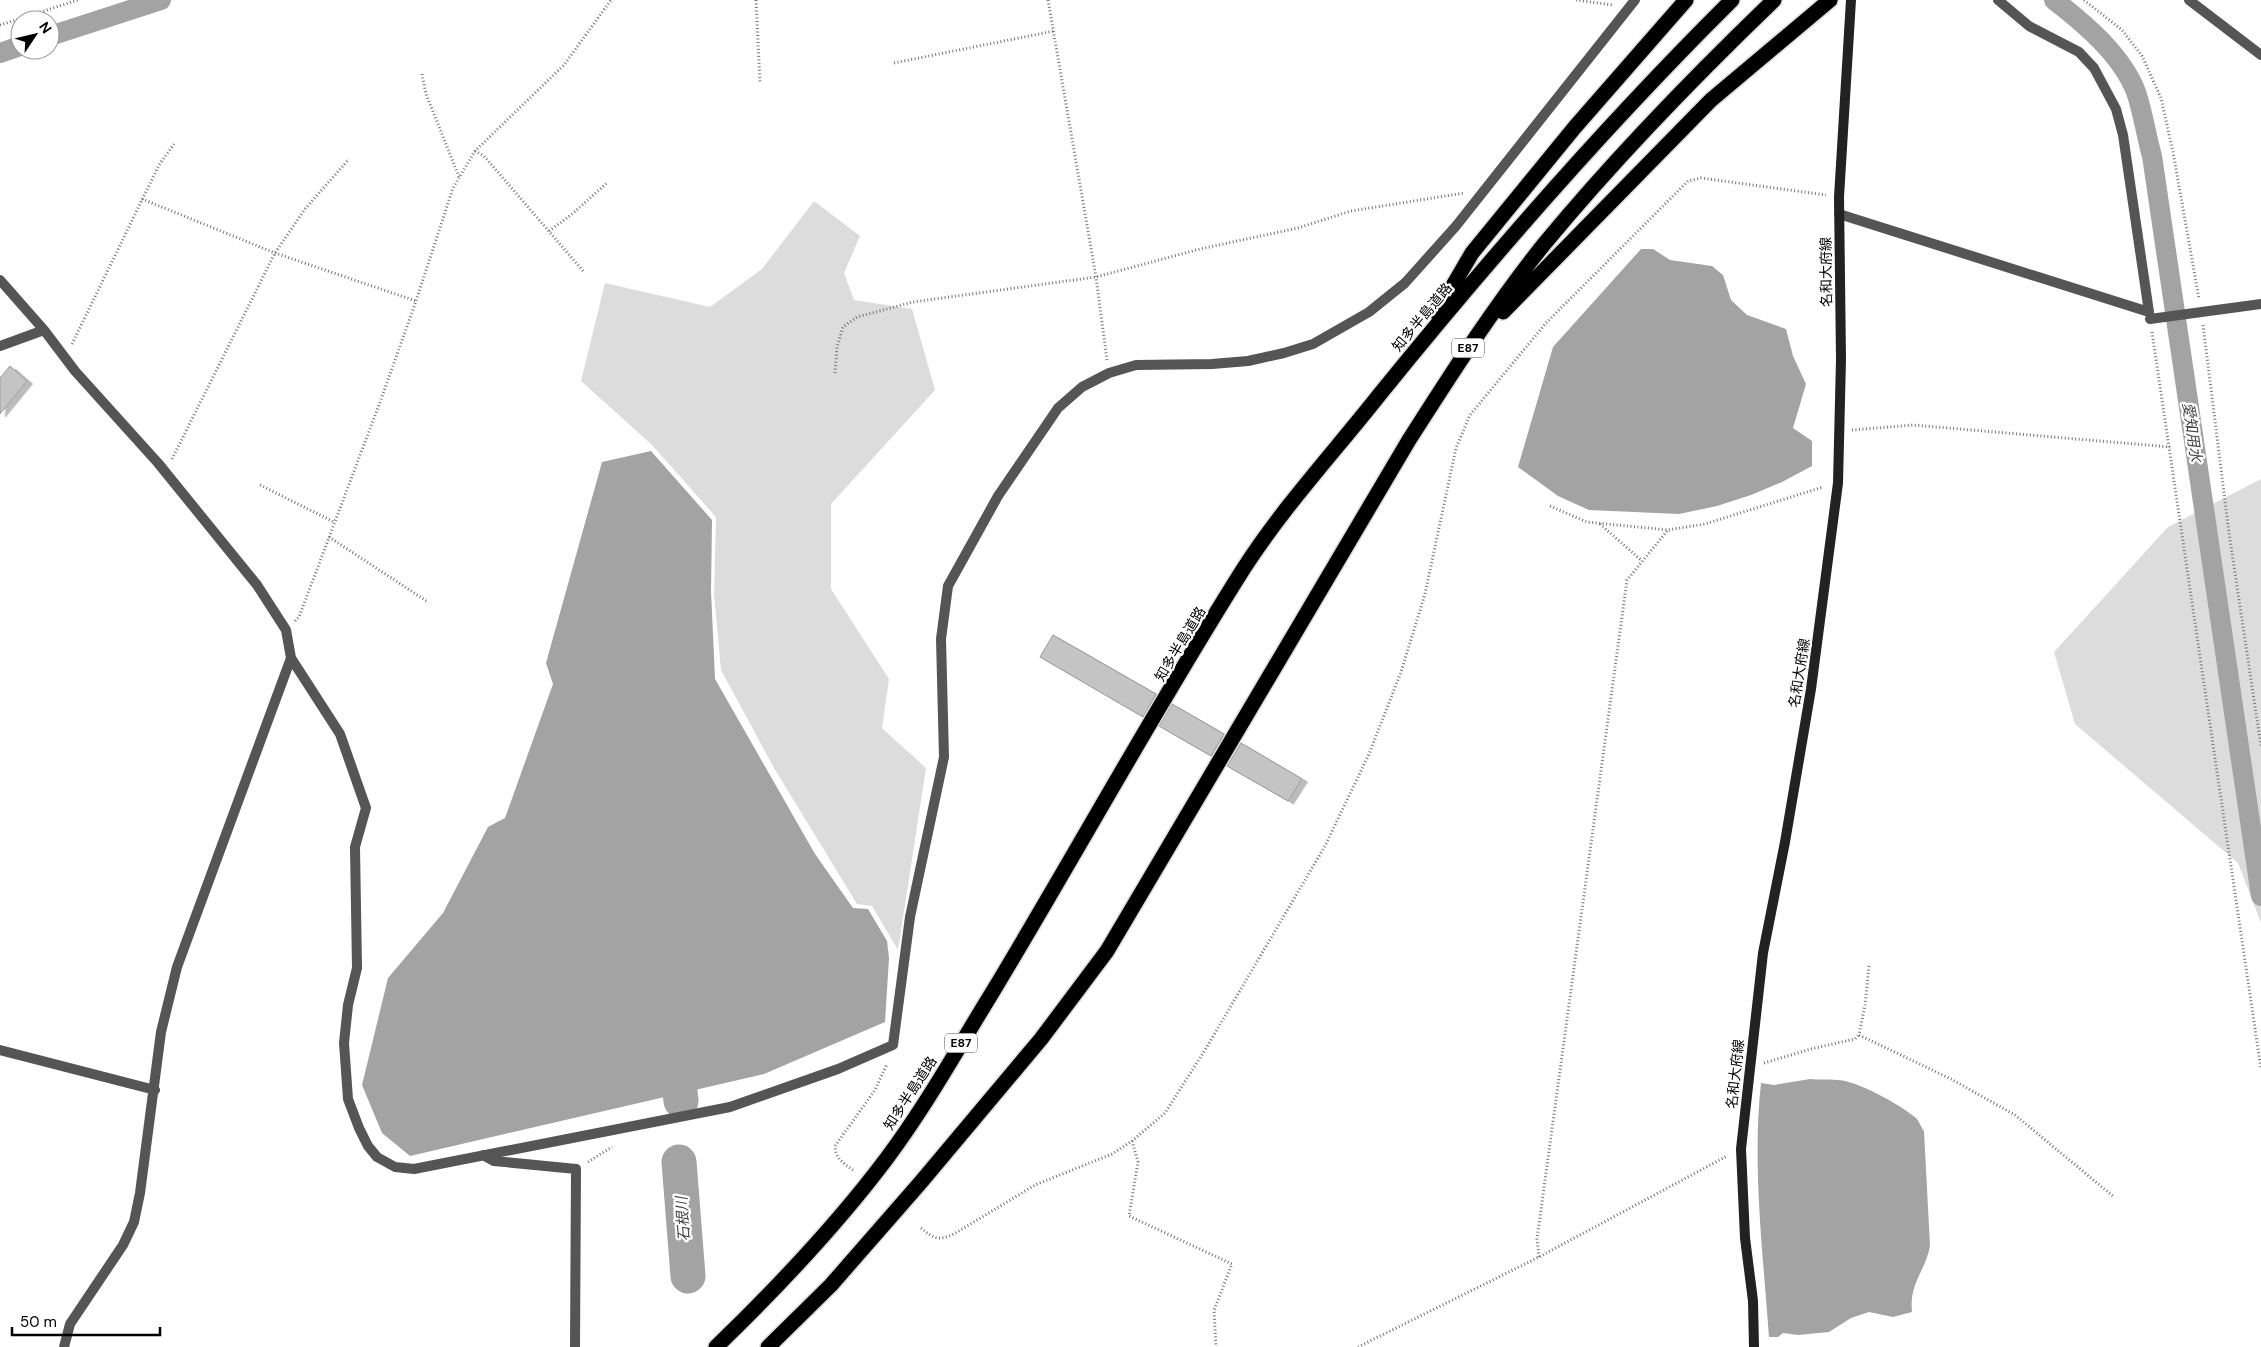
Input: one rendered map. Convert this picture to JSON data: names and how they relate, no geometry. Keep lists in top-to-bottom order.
{
  "streets": {
    "highway": ["知多半島道路", "E87"],
    "main road": ["名和大府線"]
  },
  "water": ["愛知用水", "石根川"],
  "scale_bar": "50 m",
  "north": "top right"
}
